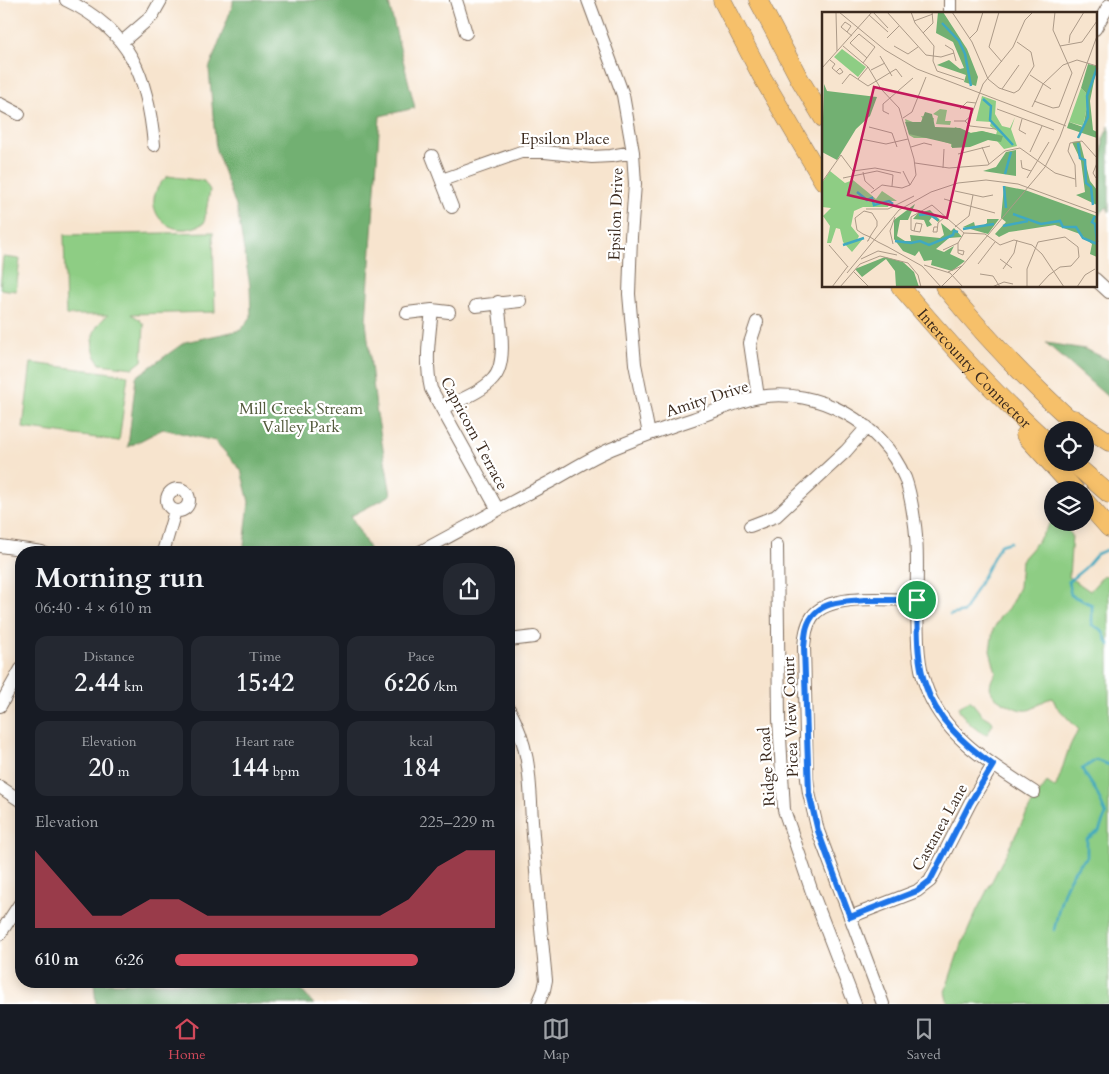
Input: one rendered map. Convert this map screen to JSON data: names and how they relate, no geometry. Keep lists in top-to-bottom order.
{
  "streets": {
    "highway": ["Intercounty Connector"],
    "street": [
      "Epsilon Place",
      "Epsilon Drive",
      "Amity Drive",
      "Capricorn Terrace",
      "Picea View Court",
      "Ridge Road",
      "Castanea Lane"
    ]
  },
  "crossings": [
    ["Epsilon Place", "Epsilon Drive"],
    ["Epsilon Drive", "Amity Drive"],
    ["Amity Drive", "Capricorn Terrace"],
    ["Amity Drive", "Picea View Court"],
    ["Amity Drive", "Castanea Lane"],
    ["Picea View Court", "Castanea Lane"]
  ],
  "parks": ["Mill Creek Stream Valley Park"],
  "page": {
    "heading": ["Morning run", "06:40 · 4 × 610 m"],
    "stats": [
      ["Distance", "2.44 km"],
      ["Time", "15:42"],
      ["Pace", "6:26 /km"],
      ["Elevation", "20 m"],
      ["Heart rate", "144 bpm"],
      ["kcal", "184"]
    ],
    "chart": ["Elevation", "225–229 m"],
    "list": [
      {
        "name": "610 m",
        "note": "6:26"
      }
    ],
    "tabs": ["Home", "Map", "Saved"]
  }
}
